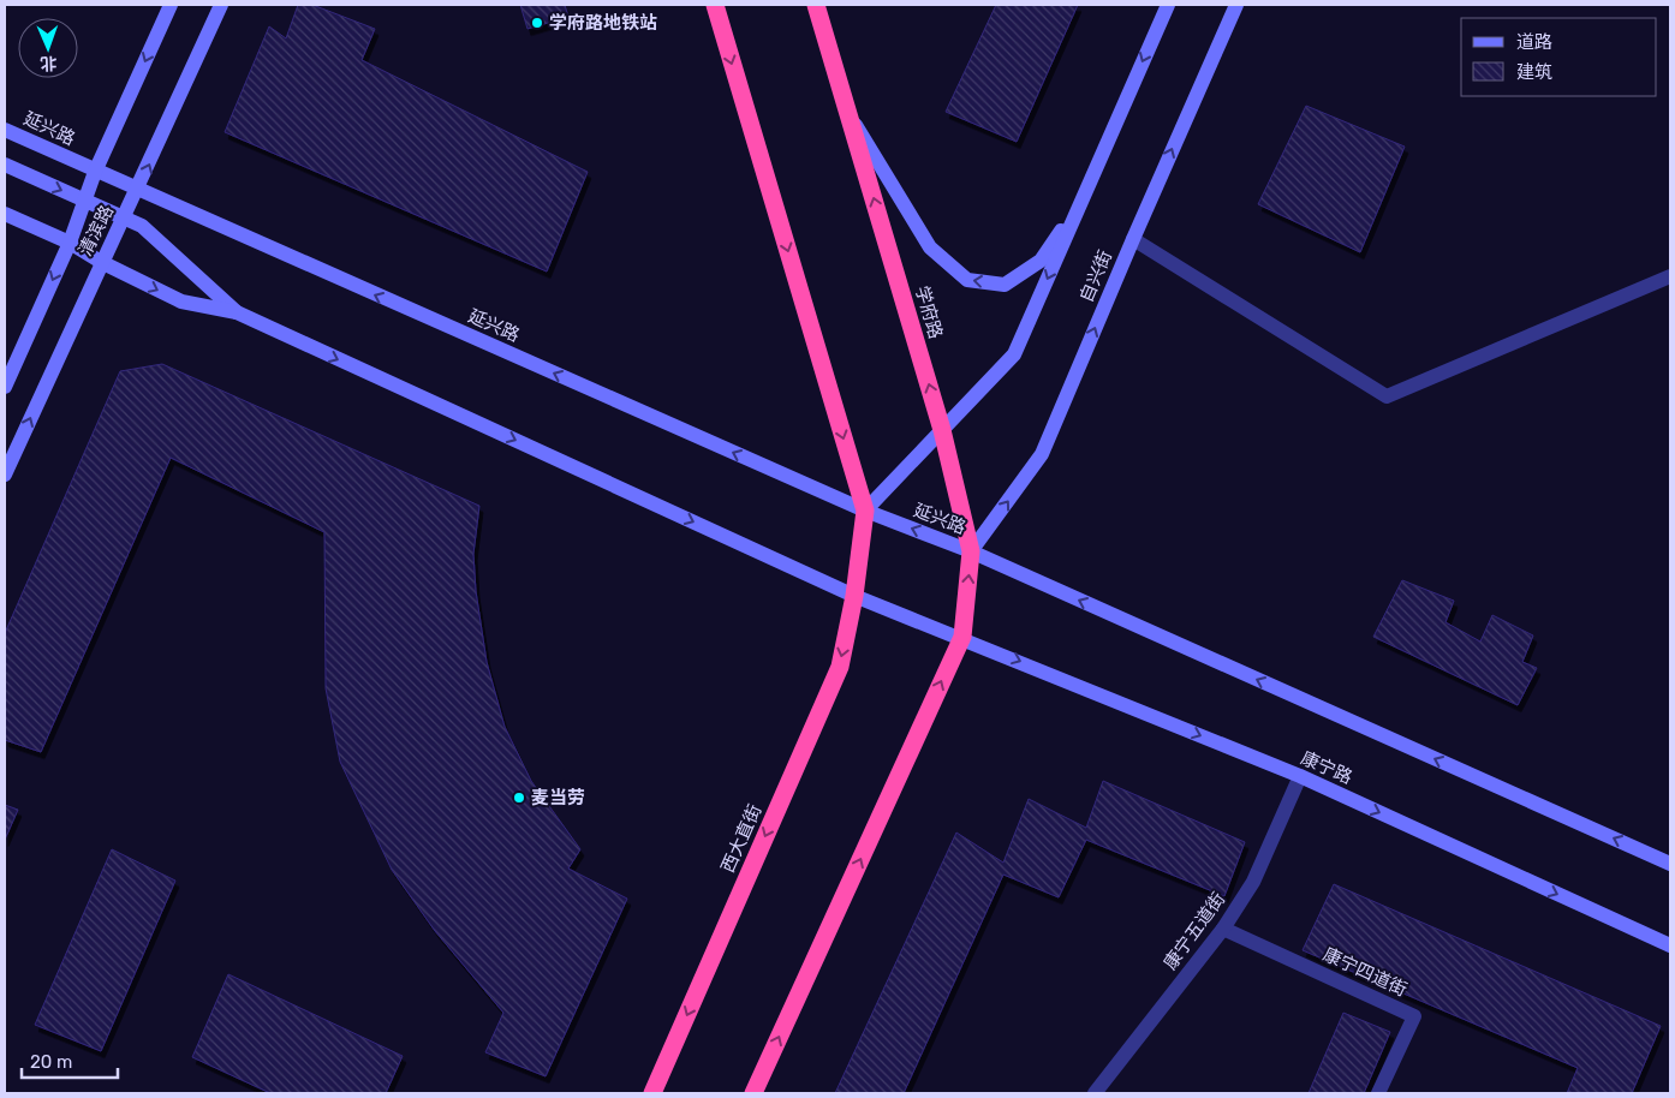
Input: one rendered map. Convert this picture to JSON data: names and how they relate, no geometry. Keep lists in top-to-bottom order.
{
  "streets": {
    "highway": ["学府路", "西大直街"],
    "main road": [
      "延兴路",
      "清滨路",
      "自兴街",
      "康宁路"
    ],
    "street": ["康宁五道街", "康宁四道街"]
  },
  "crossings": [
    ["延兴路", "清滨路"],
    ["延兴路", "自兴街"],
    ["延兴路", "学府路"],
    ["自兴街", "学府路"],
    ["学府路", "康宁路"],
    ["康宁路", "康宁五道街"],
    ["康宁五道街", "康宁四道街"]
  ],
  "places": ["学府路地铁站", "麦当劳"],
  "legend": ["道路", "建筑"],
  "scale_bar": "20 m",
  "north": "bottom"
}
